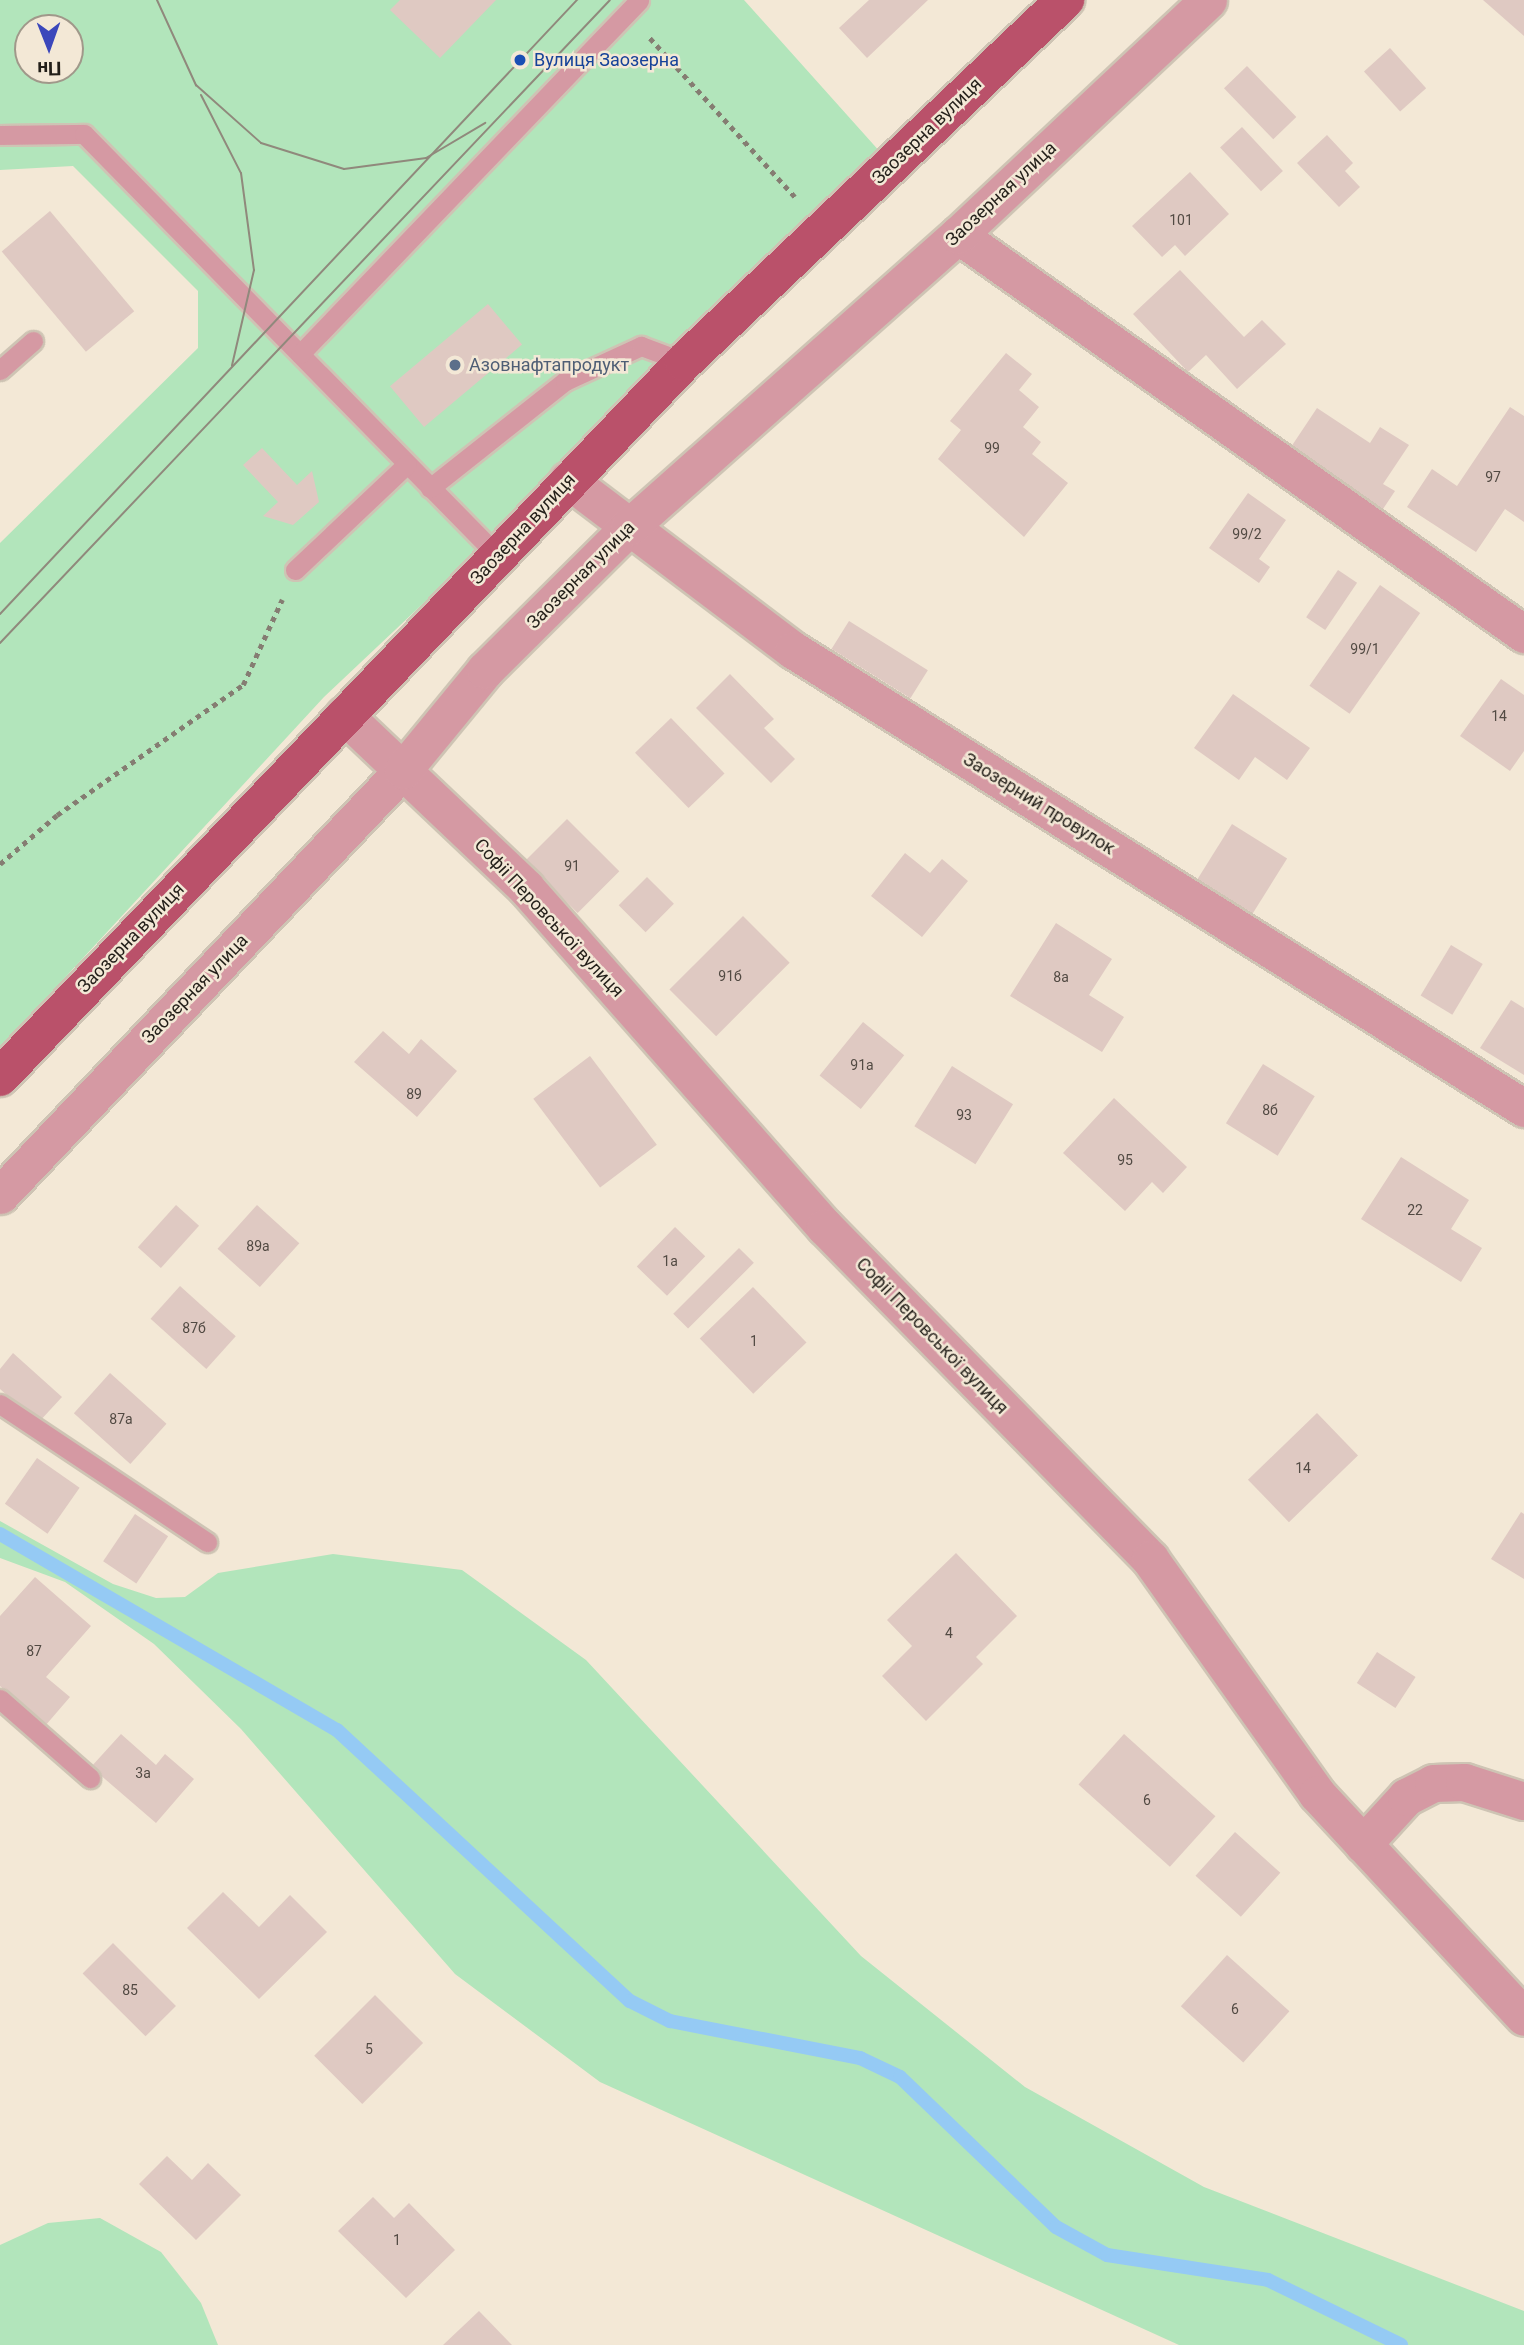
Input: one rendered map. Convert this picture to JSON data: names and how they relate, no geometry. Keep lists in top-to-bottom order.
{
  "streets": {
    "main road": ["Заозерна вулиця"],
    "street": ["Заозерная улица", "Заозерний провулок", "Софіі Перовської вулиця"]
  },
  "crossings": [
    ["Заозерна вулиця", "Заозерний провулок"],
    ["Заозерна вулиця", "Софіі Перовської вулиця"],
    ["Заозерная улица", "Заозерний провулок"],
    ["Заозерная улица", "Софіі Перовської вулиця"]
  ],
  "places": ["Вулиця Заозерна", "Азовнафтапродукт"],
  "house_numbers": [
    "101",
    "99",
    "97",
    "99/2",
    "99/1",
    "14",
    "91",
    "91б",
    "8а",
    "91а",
    "89",
    "8б",
    "93",
    "95",
    "22",
    "89а",
    "1а",
    "87б",
    "1",
    "87а",
    "14",
    "4",
    "87",
    "3а",
    "6",
    "85",
    "6",
    "5",
    "1"
  ],
  "north": "bottom"
}
